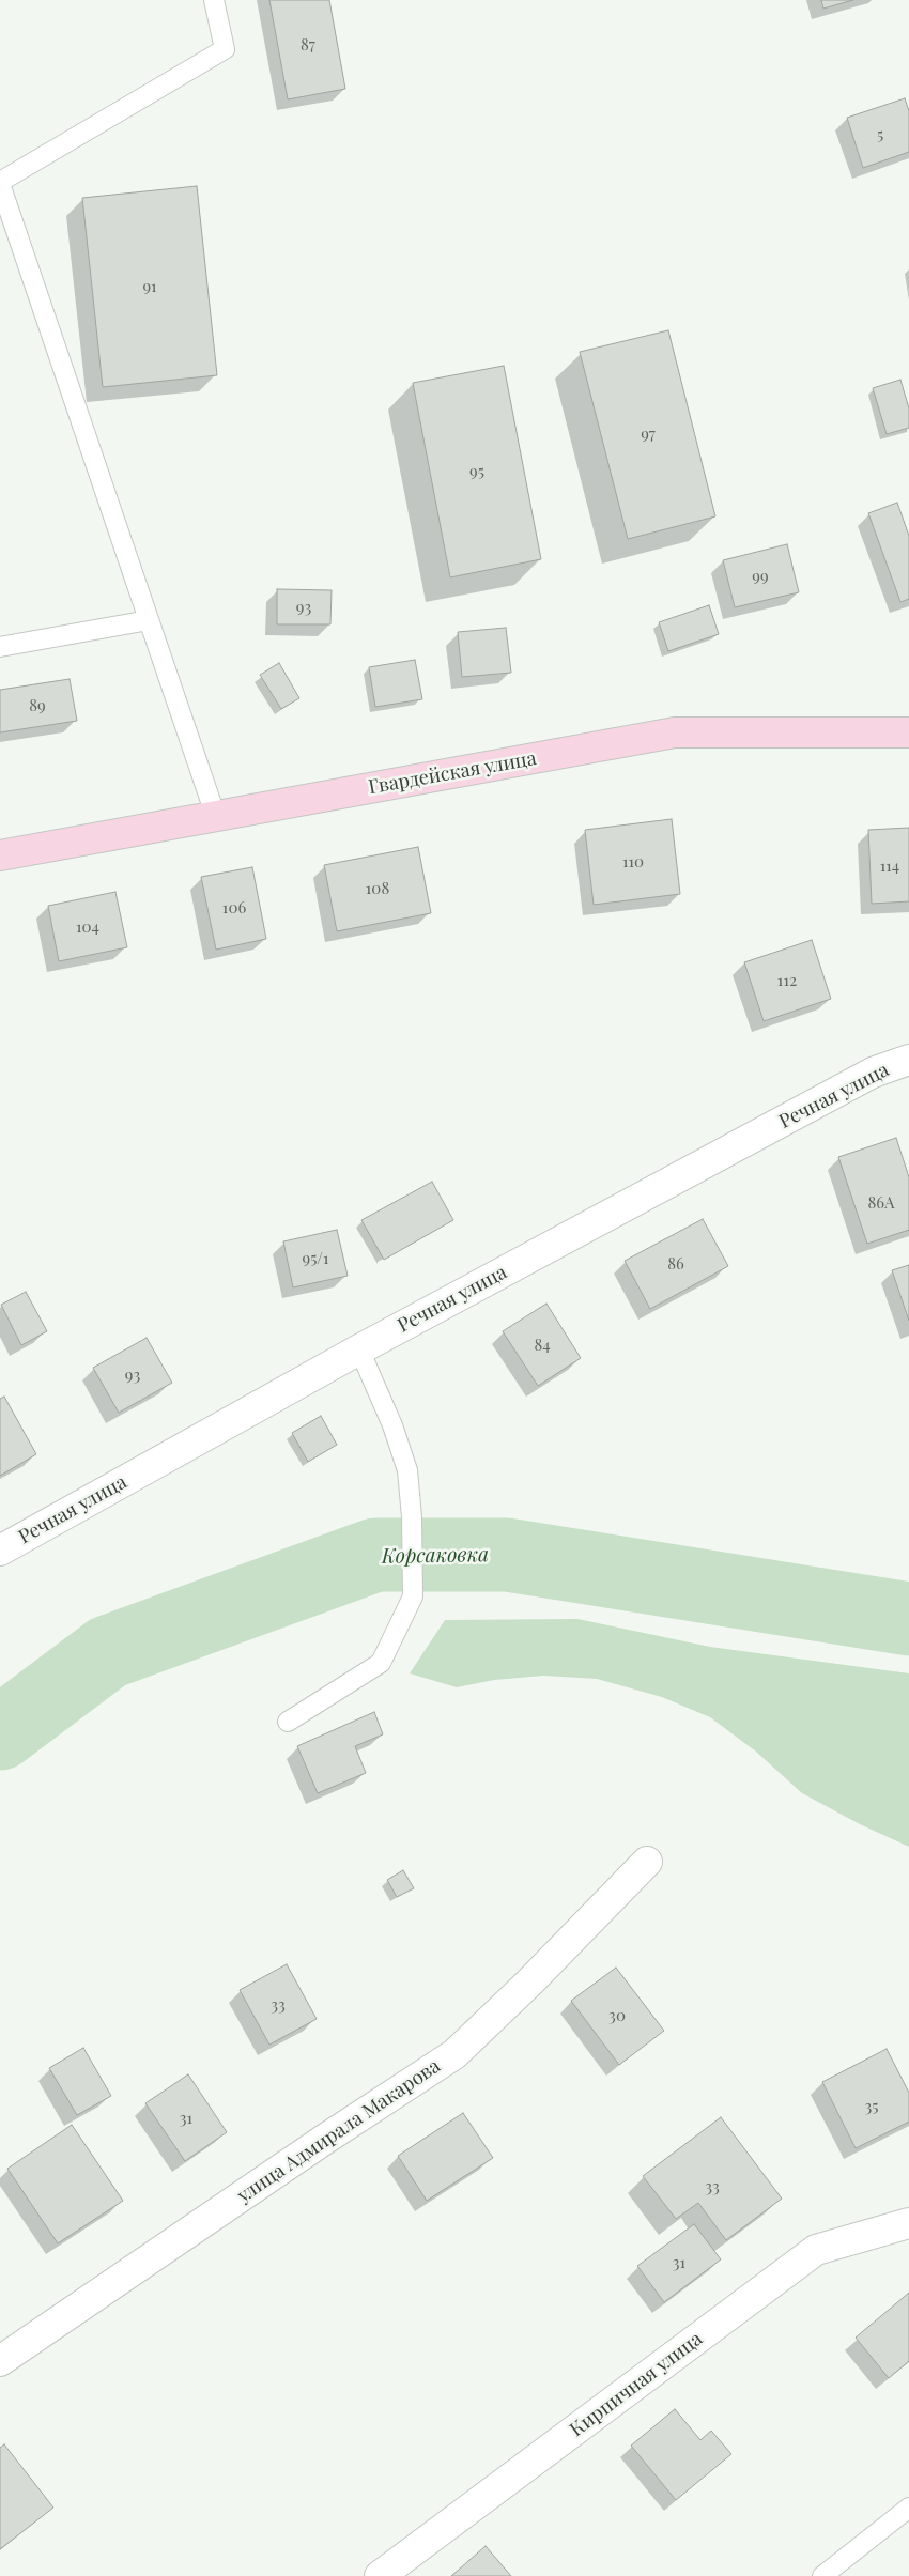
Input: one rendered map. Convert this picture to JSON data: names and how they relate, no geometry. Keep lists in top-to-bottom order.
{
  "streets": {
    "main road": ["Гвардейская улица"],
    "street": ["Речная улица", "улица Адмирала Макарова", "Кирпичная улица"]
  },
  "water": ["Корсаковка"],
  "house_numbers": [
    "87",
    "5",
    "91",
    "97",
    "95",
    "99",
    "93",
    "89",
    "110",
    "114",
    "108",
    "106",
    "104",
    "112",
    "86А",
    "95/1",
    "86",
    "84",
    "93",
    "33",
    "30",
    "35",
    "31",
    "33",
    "31"
  ]
}
